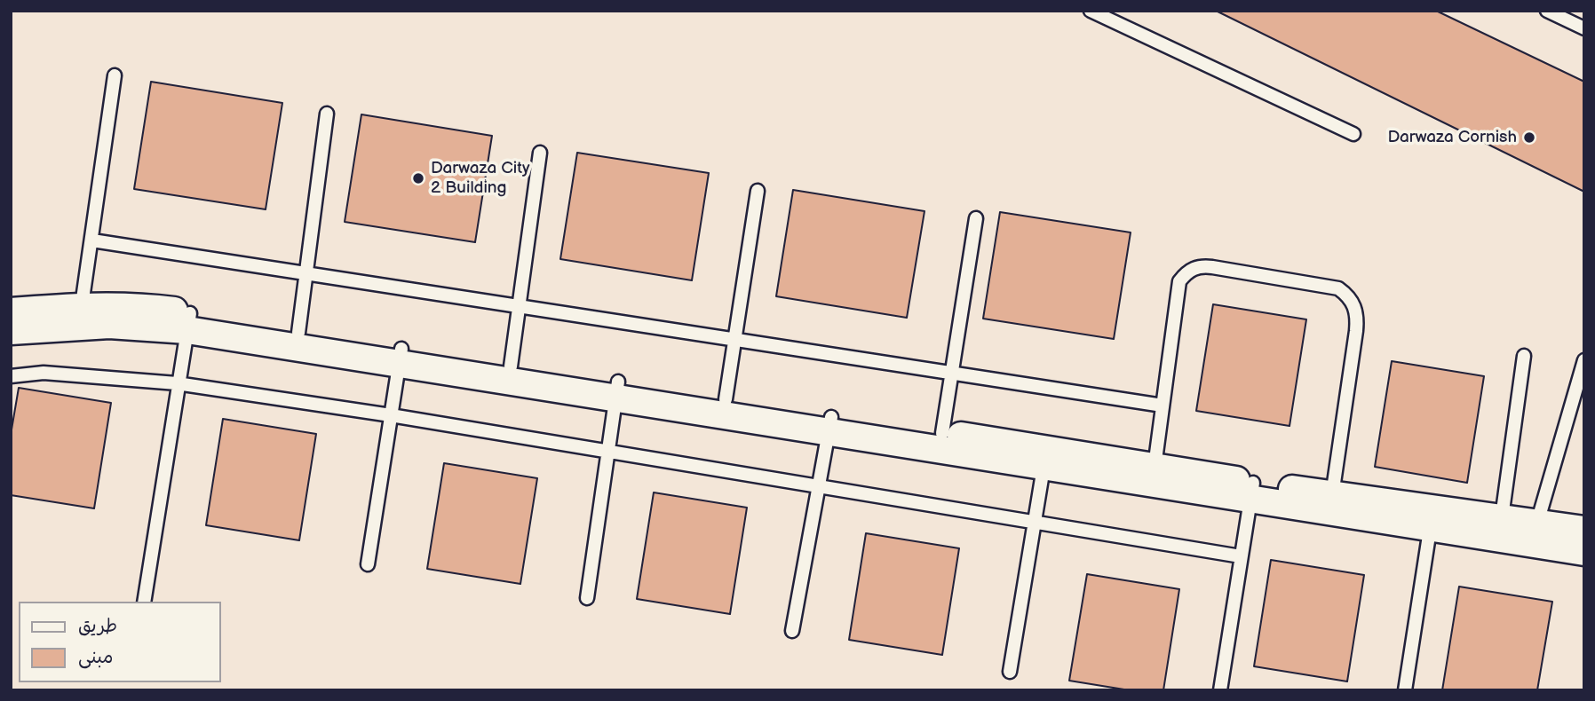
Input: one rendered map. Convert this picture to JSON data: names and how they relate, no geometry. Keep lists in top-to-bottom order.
{
  "places": ["Darwaza Cornish", "Darwaza City 2 Building"],
  "legend": ["طريق", "مبنى"]
}
